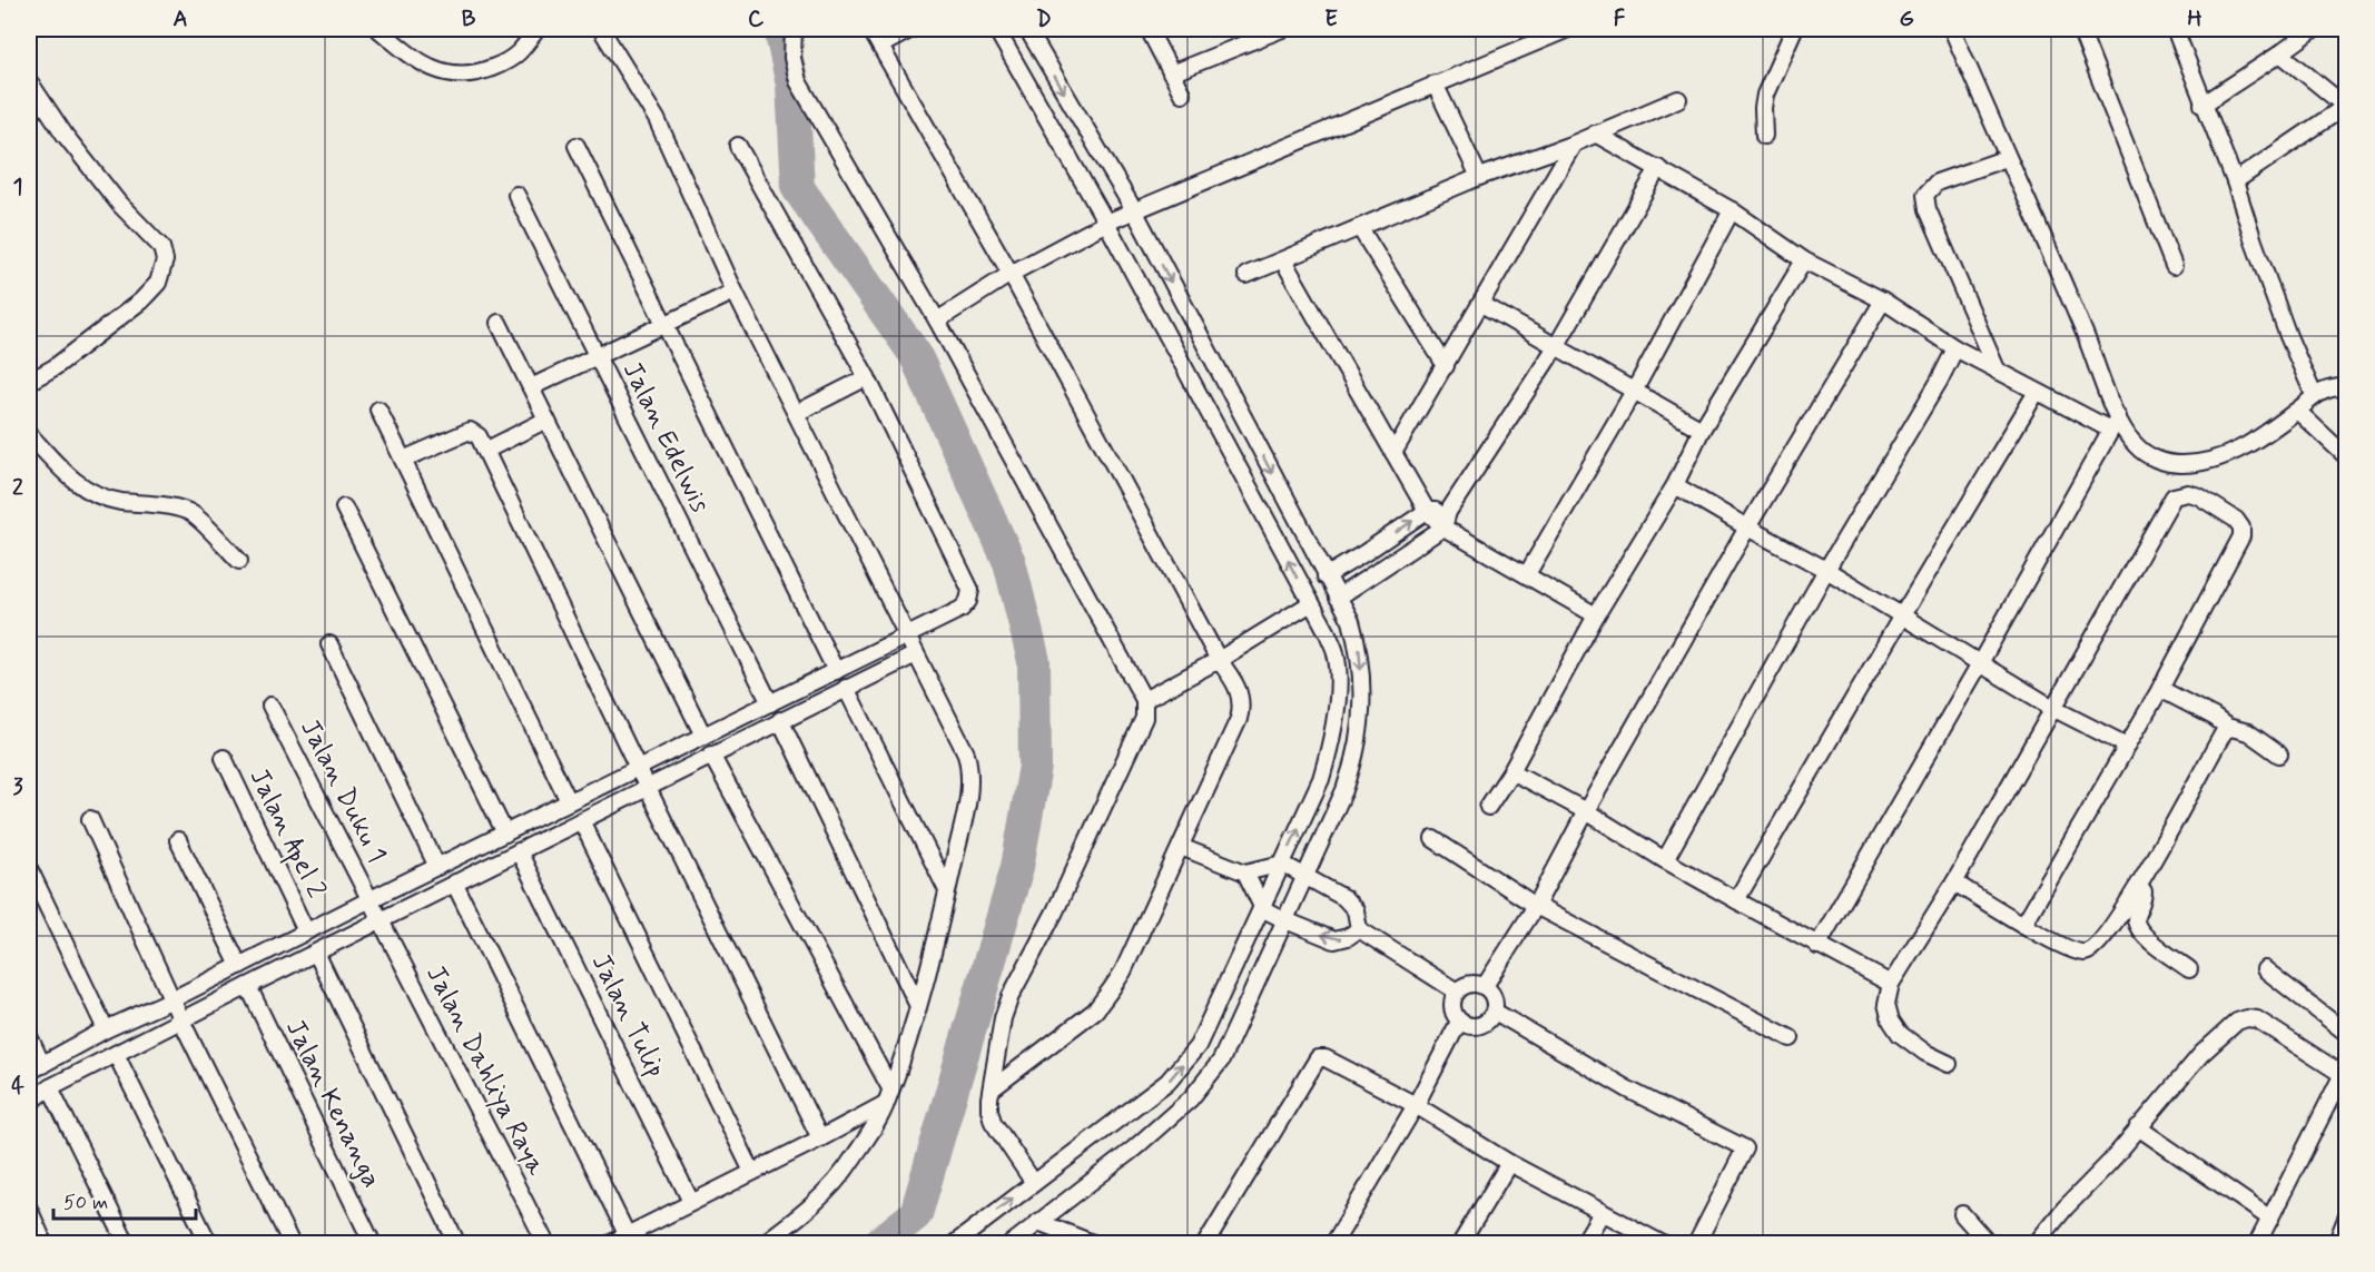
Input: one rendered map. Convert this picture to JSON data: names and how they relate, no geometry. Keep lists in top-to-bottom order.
{
  "streets": {
    "street": [
      "Jalan Edelwis",
      "Jalan Duku 1",
      "Jalan Apel 2",
      "Jalan Tulip",
      "Jalan Dahliya Raya",
      "Jalan Kenanga"
    ]
  },
  "crossings": [
    ["Jalan Duku 1", "Jalan Dahliya Raya"]
  ],
  "scale_bar": "50 m",
  "grid": {
    "columns": [
      "A",
      "B",
      "C",
      "D",
      "E",
      "F",
      "G",
      "H"
    ],
    "rows": [
      "1",
      "2",
      "3",
      "4"
    ]
  }
}
